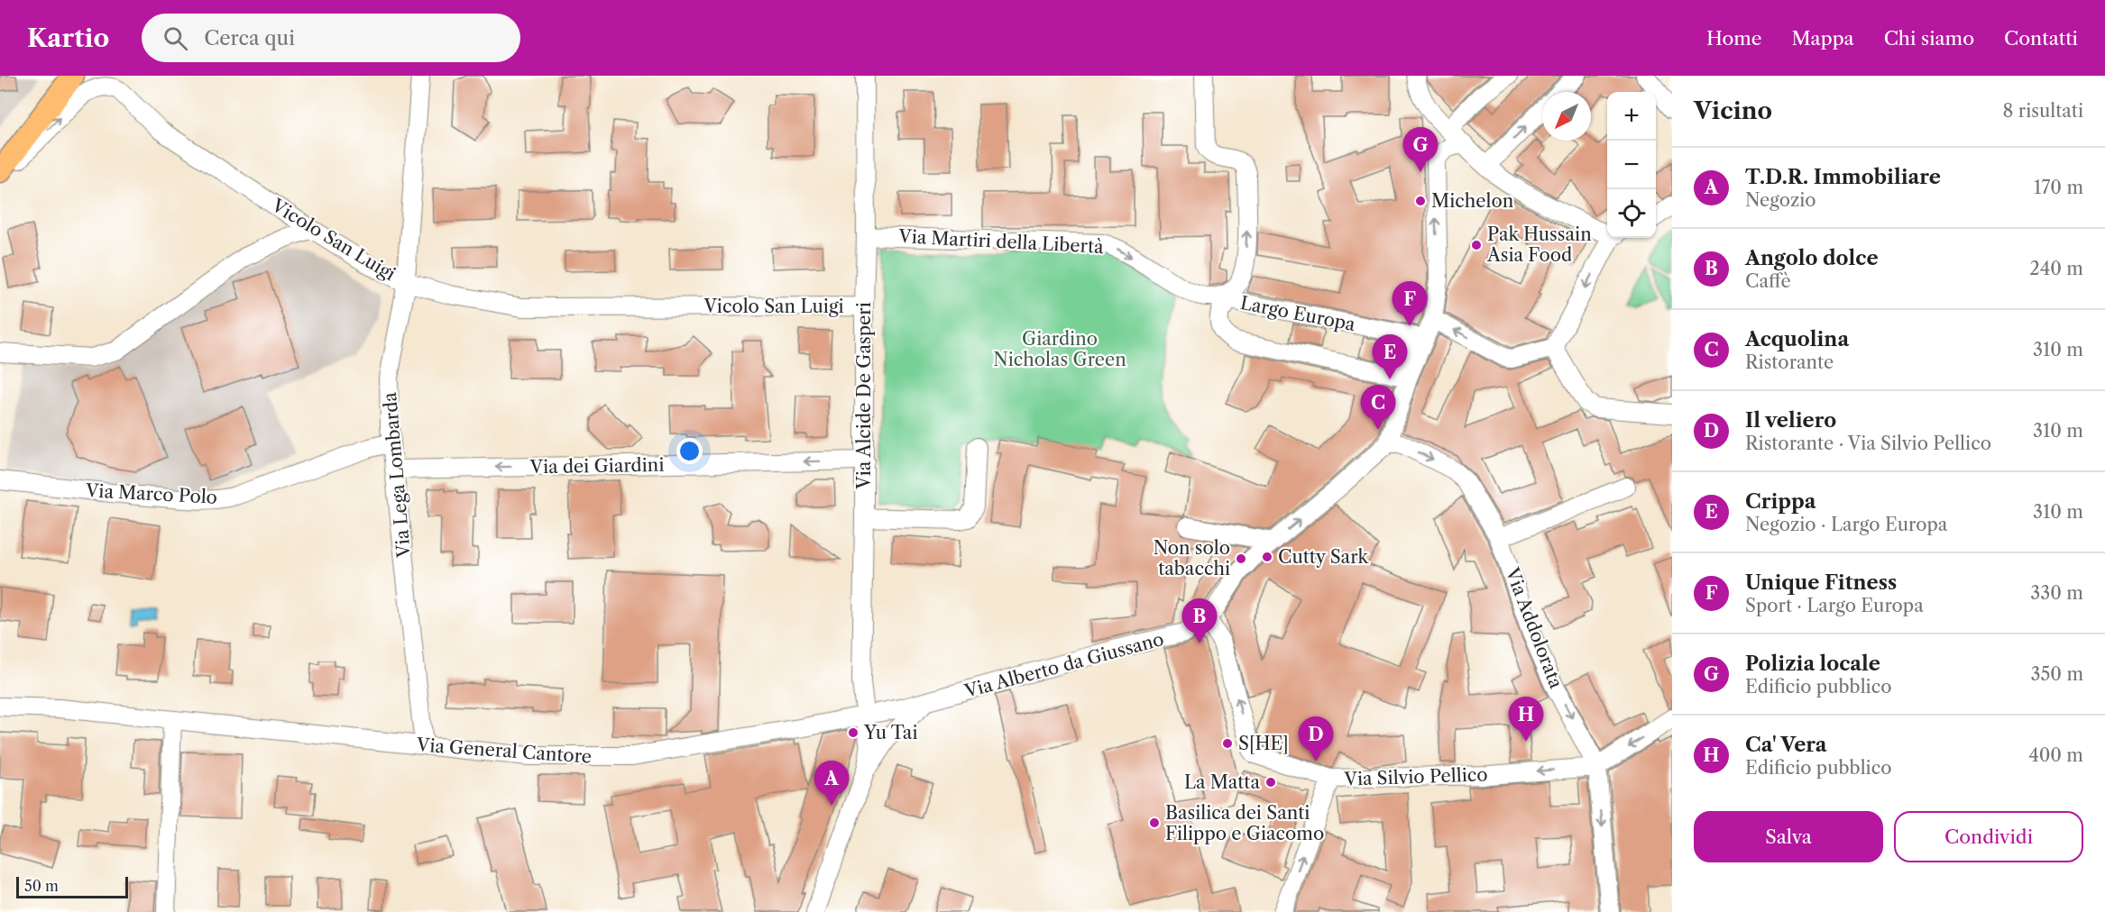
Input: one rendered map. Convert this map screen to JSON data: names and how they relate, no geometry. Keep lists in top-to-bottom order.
{
  "streets": {
    "street": [
      "Vicolo San Luigi",
      "Via Martiri della Libertà",
      "Largo Europa",
      "Via Alcide De Gasperi",
      "Via dei Giardini",
      "Via Lega Lombarda",
      "Via Marco Polo",
      "Via Addolorata",
      "Via Alberto da Giussano",
      "Via General Cantore",
      "Via Silvio Pellico"
    ]
  },
  "crossings": [
    ["Vicolo San Luigi", "Via Alcide De Gasperi"],
    ["Vicolo San Luigi", "Via Lega Lombarda"],
    ["Via Martiri della Libertà", "Via Alcide De Gasperi"],
    ["Via Alcide De Gasperi", "Via dei Giardini"],
    ["Via Alcide De Gasperi", "Via Alberto da Giussano"],
    ["Via Alcide De Gasperi", "Via General Cantore"],
    ["Via dei Giardini", "Via Lega Lombarda"],
    ["Via Lega Lombarda", "Via Marco Polo"],
    ["Via Lega Lombarda", "Via General Cantore"],
    ["Via Addolorata", "Via Alberto da Giussano"],
    ["Via Addolorata", "Via Silvio Pellico"],
    ["Via Alberto da Giussano", "Via General Cantore"],
    ["Via Alberto da Giussano", "Via Silvio Pellico"]
  ],
  "one_way": ["Via dei Giardini", "Via Addolorata", "Via Silvio Pellico"],
  "parks": ["Giardino Nicholas Green"],
  "places": [
    "Michelon",
    "Pak Hussain Asia Food",
    "Cutty Sark",
    "Non solo tabacchi",
    "Yu Tai",
    "S[HE]",
    "La Matta",
    "Basilica dei Santi Filippo e Giacomo"
  ],
  "scale_bar": "50 m",
  "north": "bottom left",
  "page": {
    "header": "Kartio",
    "search": "Cerca qui",
    "nav": [
      "Home",
      "Mappa",
      "Chi siamo",
      "Contatti"
    ],
    "heading": ["Vicino", "8 risultati"],
    "map_buttons": ["+", "−"],
    "pins": [
      "G",
      "F",
      "E",
      "C",
      "B",
      "H",
      "D",
      "A"
    ],
    "list": [
      {
        "mark": "A",
        "name": "T.D.R. Immobiliare",
        "note": "Negozio",
        "value": "170 m"
      },
      {
        "mark": "B",
        "name": "Angolo dolce",
        "note": "Caffè",
        "value": "240 m"
      },
      {
        "mark": "C",
        "name": "Acquolina",
        "note": "Ristorante",
        "value": "310 m"
      },
      {
        "mark": "D",
        "name": "Il veliero",
        "note": "Ristorante · Via Silvio Pellico",
        "value": "310 m"
      },
      {
        "mark": "E",
        "name": "Crippa",
        "note": "Negozio · Largo Europa",
        "value": "310 m"
      },
      {
        "mark": "F",
        "name": "Unique Fitness",
        "note": "Sport · Largo Europa",
        "value": "330 m"
      },
      {
        "mark": "G",
        "name": "Polizia locale",
        "note": "Edificio pubblico",
        "value": "350 m"
      },
      {
        "mark": "H",
        "name": "Ca' Vera",
        "note": "Edificio pubblico",
        "value": "400 m"
      }
    ],
    "buttons": ["Salva", "Condividi"],
    "scale": "50 m"
  }
}
